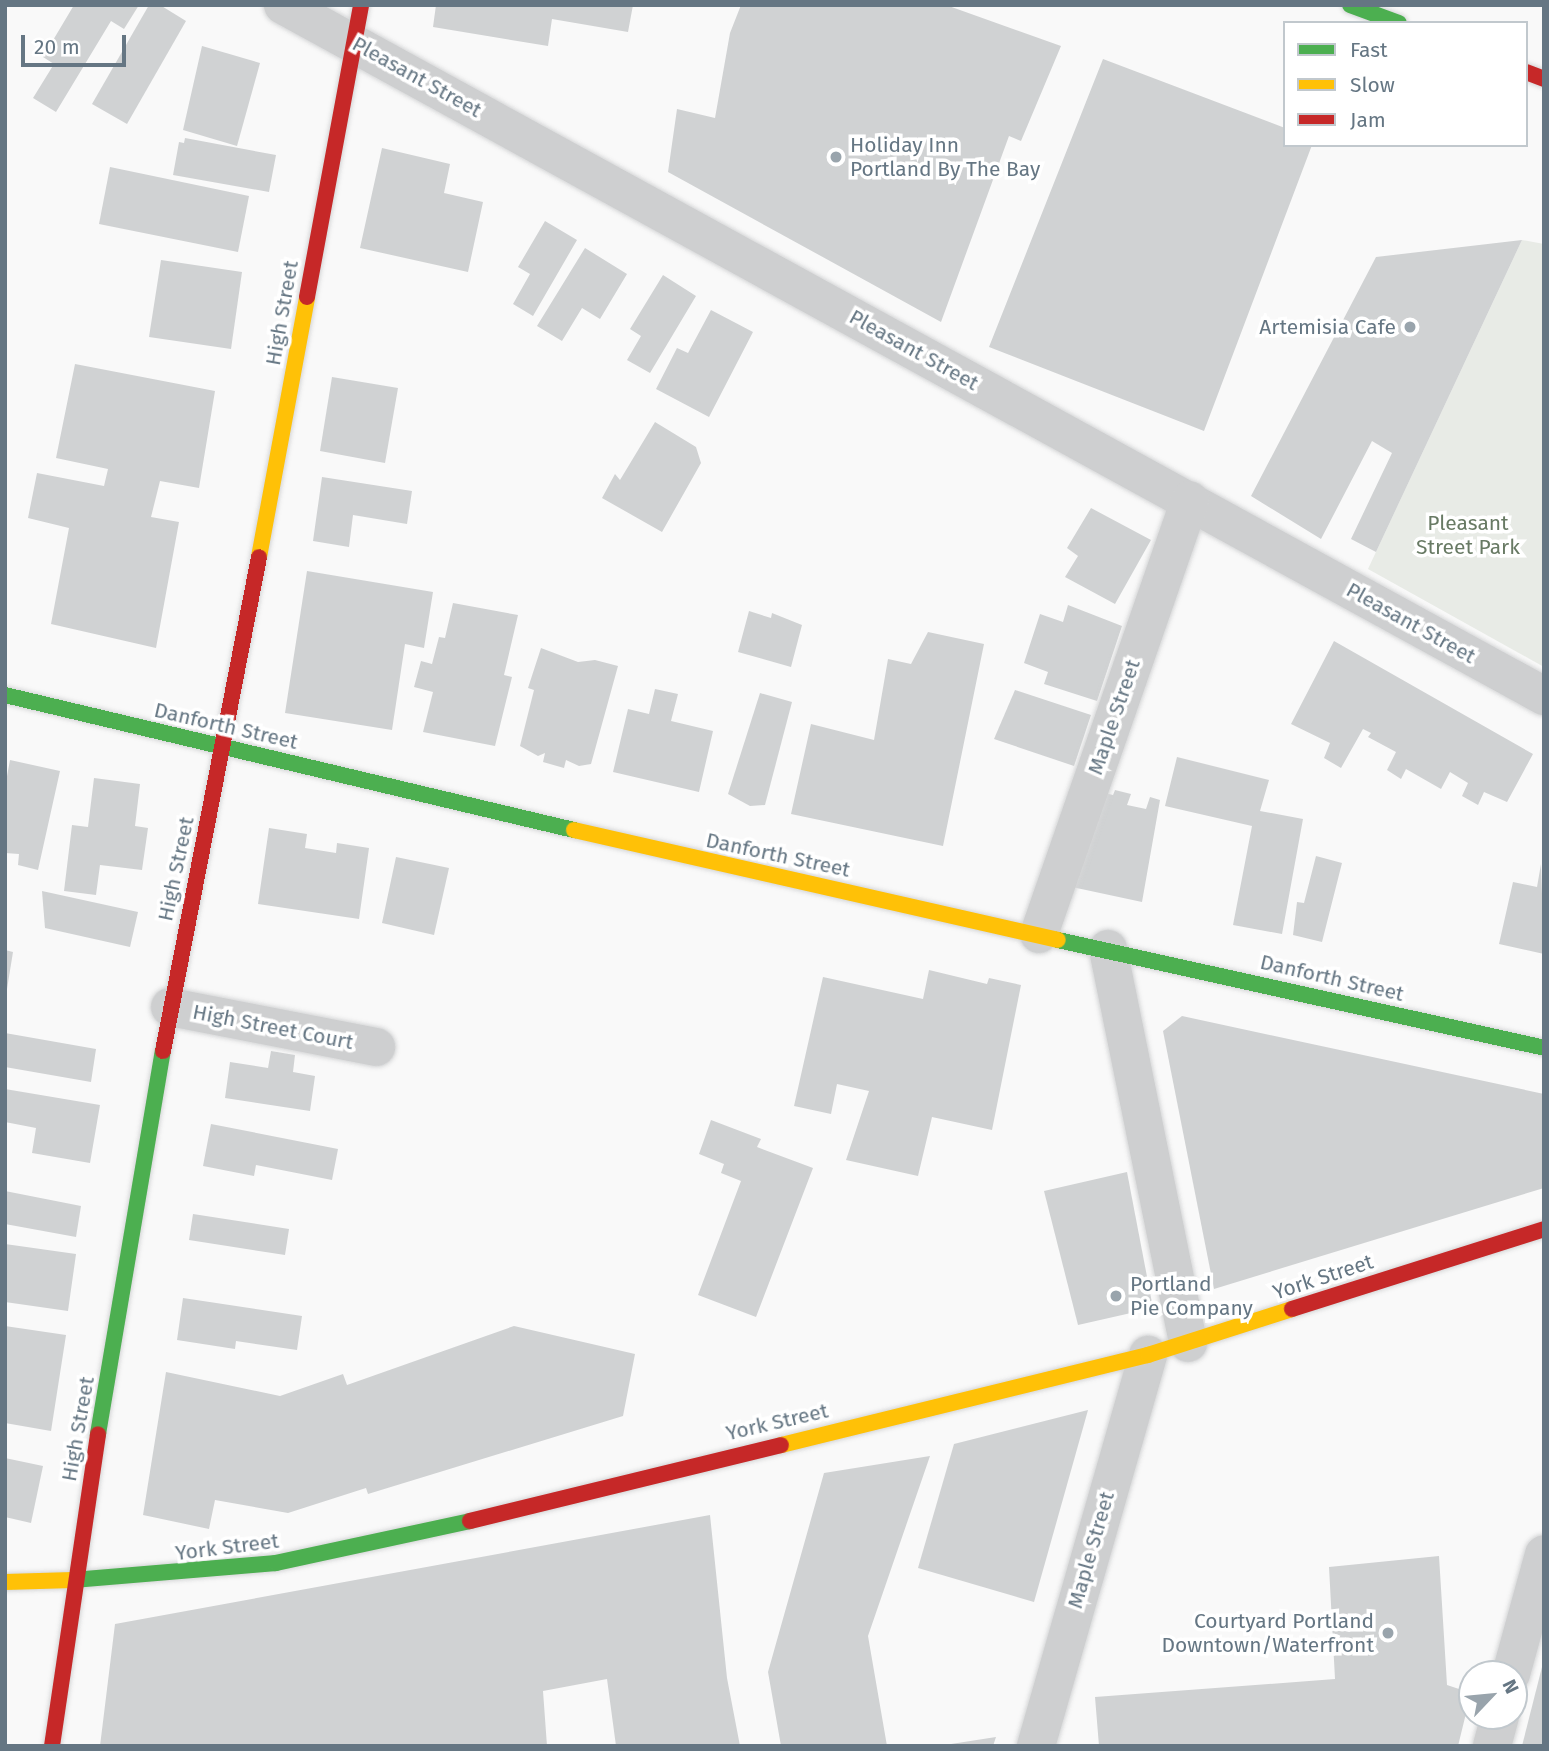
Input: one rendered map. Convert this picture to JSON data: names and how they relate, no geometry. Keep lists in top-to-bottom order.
{
  "streets": {
    "street": [
      "Pleasant Street",
      "High Street",
      "Maple Street",
      "Danforth Street",
      "High Street Court",
      "York Street"
    ]
  },
  "crossings": [
    ["Pleasant Street", "High Street"],
    ["Pleasant Street", "Maple Street"],
    ["High Street", "Danforth Street"],
    ["High Street", "High Street Court"],
    ["High Street", "York Street"],
    ["Maple Street", "Danforth Street"],
    ["Maple Street", "York Street"]
  ],
  "parks": ["Pleasant Street Park"],
  "places": [
    "Holiday Inn Portland By The Bay",
    "Artemisia Cafe",
    "Portland Pie Company",
    "Courtyard Portland Downtown/Waterfront"
  ],
  "legend": ["Fast", "Slow", "Jam"],
  "scale_bar": "20 m",
  "north": "top right"
}
